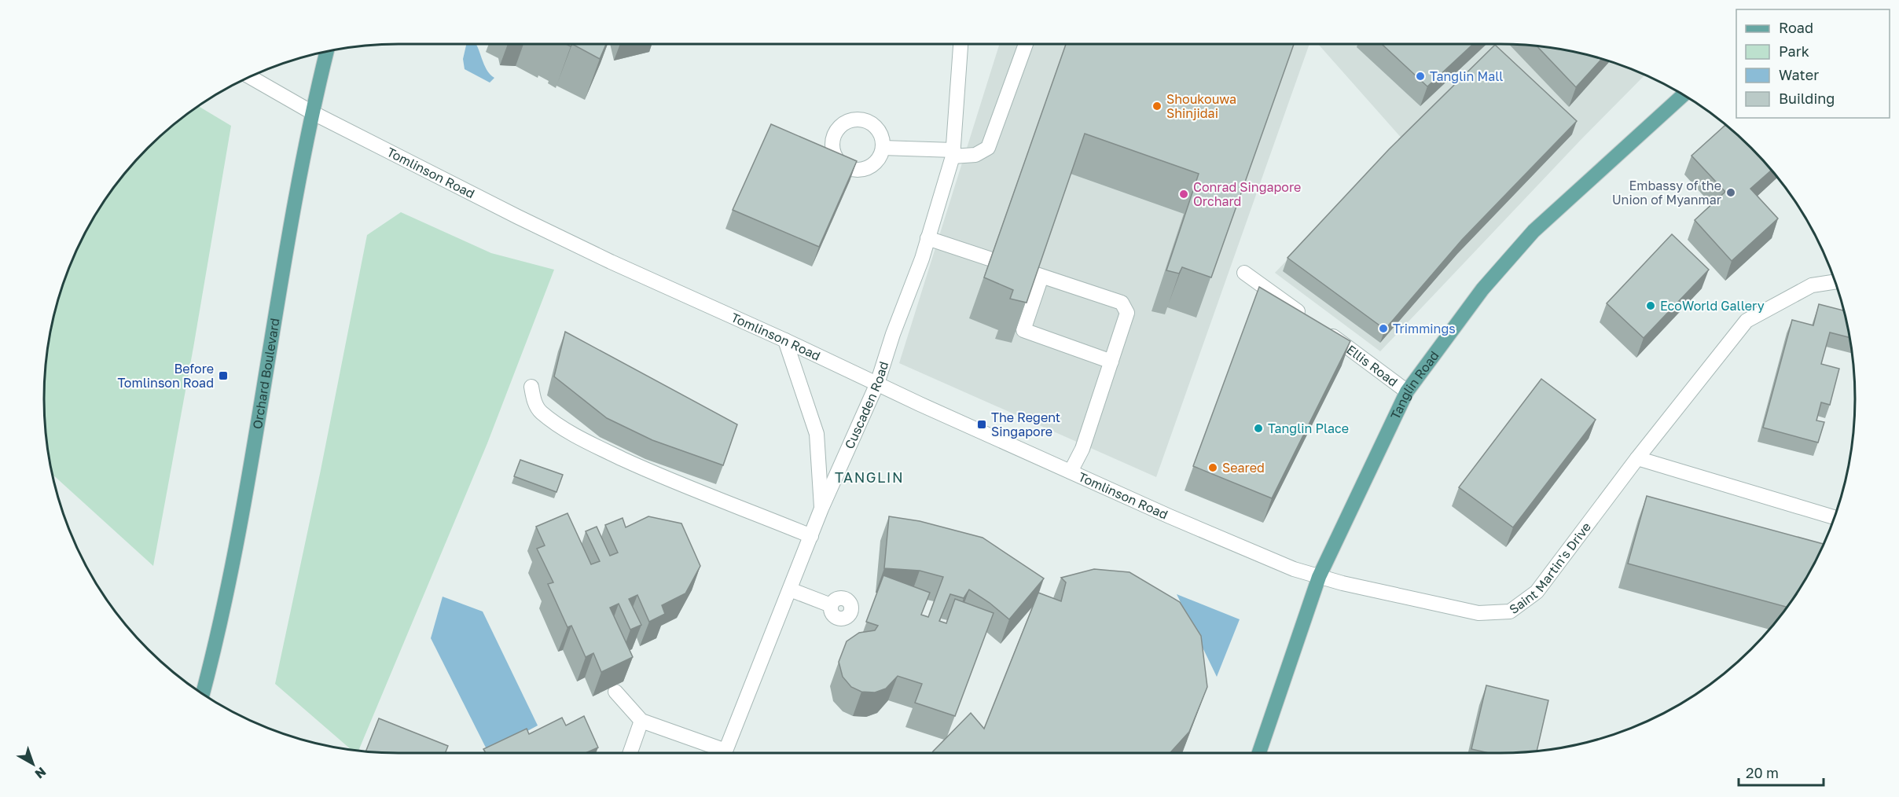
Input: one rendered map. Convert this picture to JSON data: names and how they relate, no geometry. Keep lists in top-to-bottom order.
{
  "streets": {
    "main road": ["Orchard Boulevard", "Tanglin Road"],
    "street": [
      "Tomlinson Road",
      "Ellis Road",
      "Cuscaden Road",
      "Saint Martin's Drive"
    ]
  },
  "crossings": [
    ["Tomlinson Road", "Orchard Boulevard"],
    ["Tomlinson Road", "Tanglin Road"],
    ["Tomlinson Road", "Cuscaden Road"],
    ["Tomlinson Road", "Saint Martin's Drive"],
    ["Ellis Road", "Tanglin Road"],
    ["Tanglin Road", "Saint Martin's Drive"]
  ],
  "districts": ["TANGLIN"],
  "places": {
    "other": [
      "Tanglin Mall",
      "Shoukouwa Shinjidai",
      "Embassy of the Union of Myanmar",
      "Conrad Singapore Orchard",
      "EcoWorld Gallery",
      "Trimmings",
      "Tanglin Place",
      "Seared"
    ],
    "transit": ["Before Tomlinson Road", "The Regent Singapore"]
  },
  "legend": [
    "Road",
    "Park",
    "Water",
    "Building"
  ],
  "scale_bar": "20 m",
  "north": "bottom right"
}
